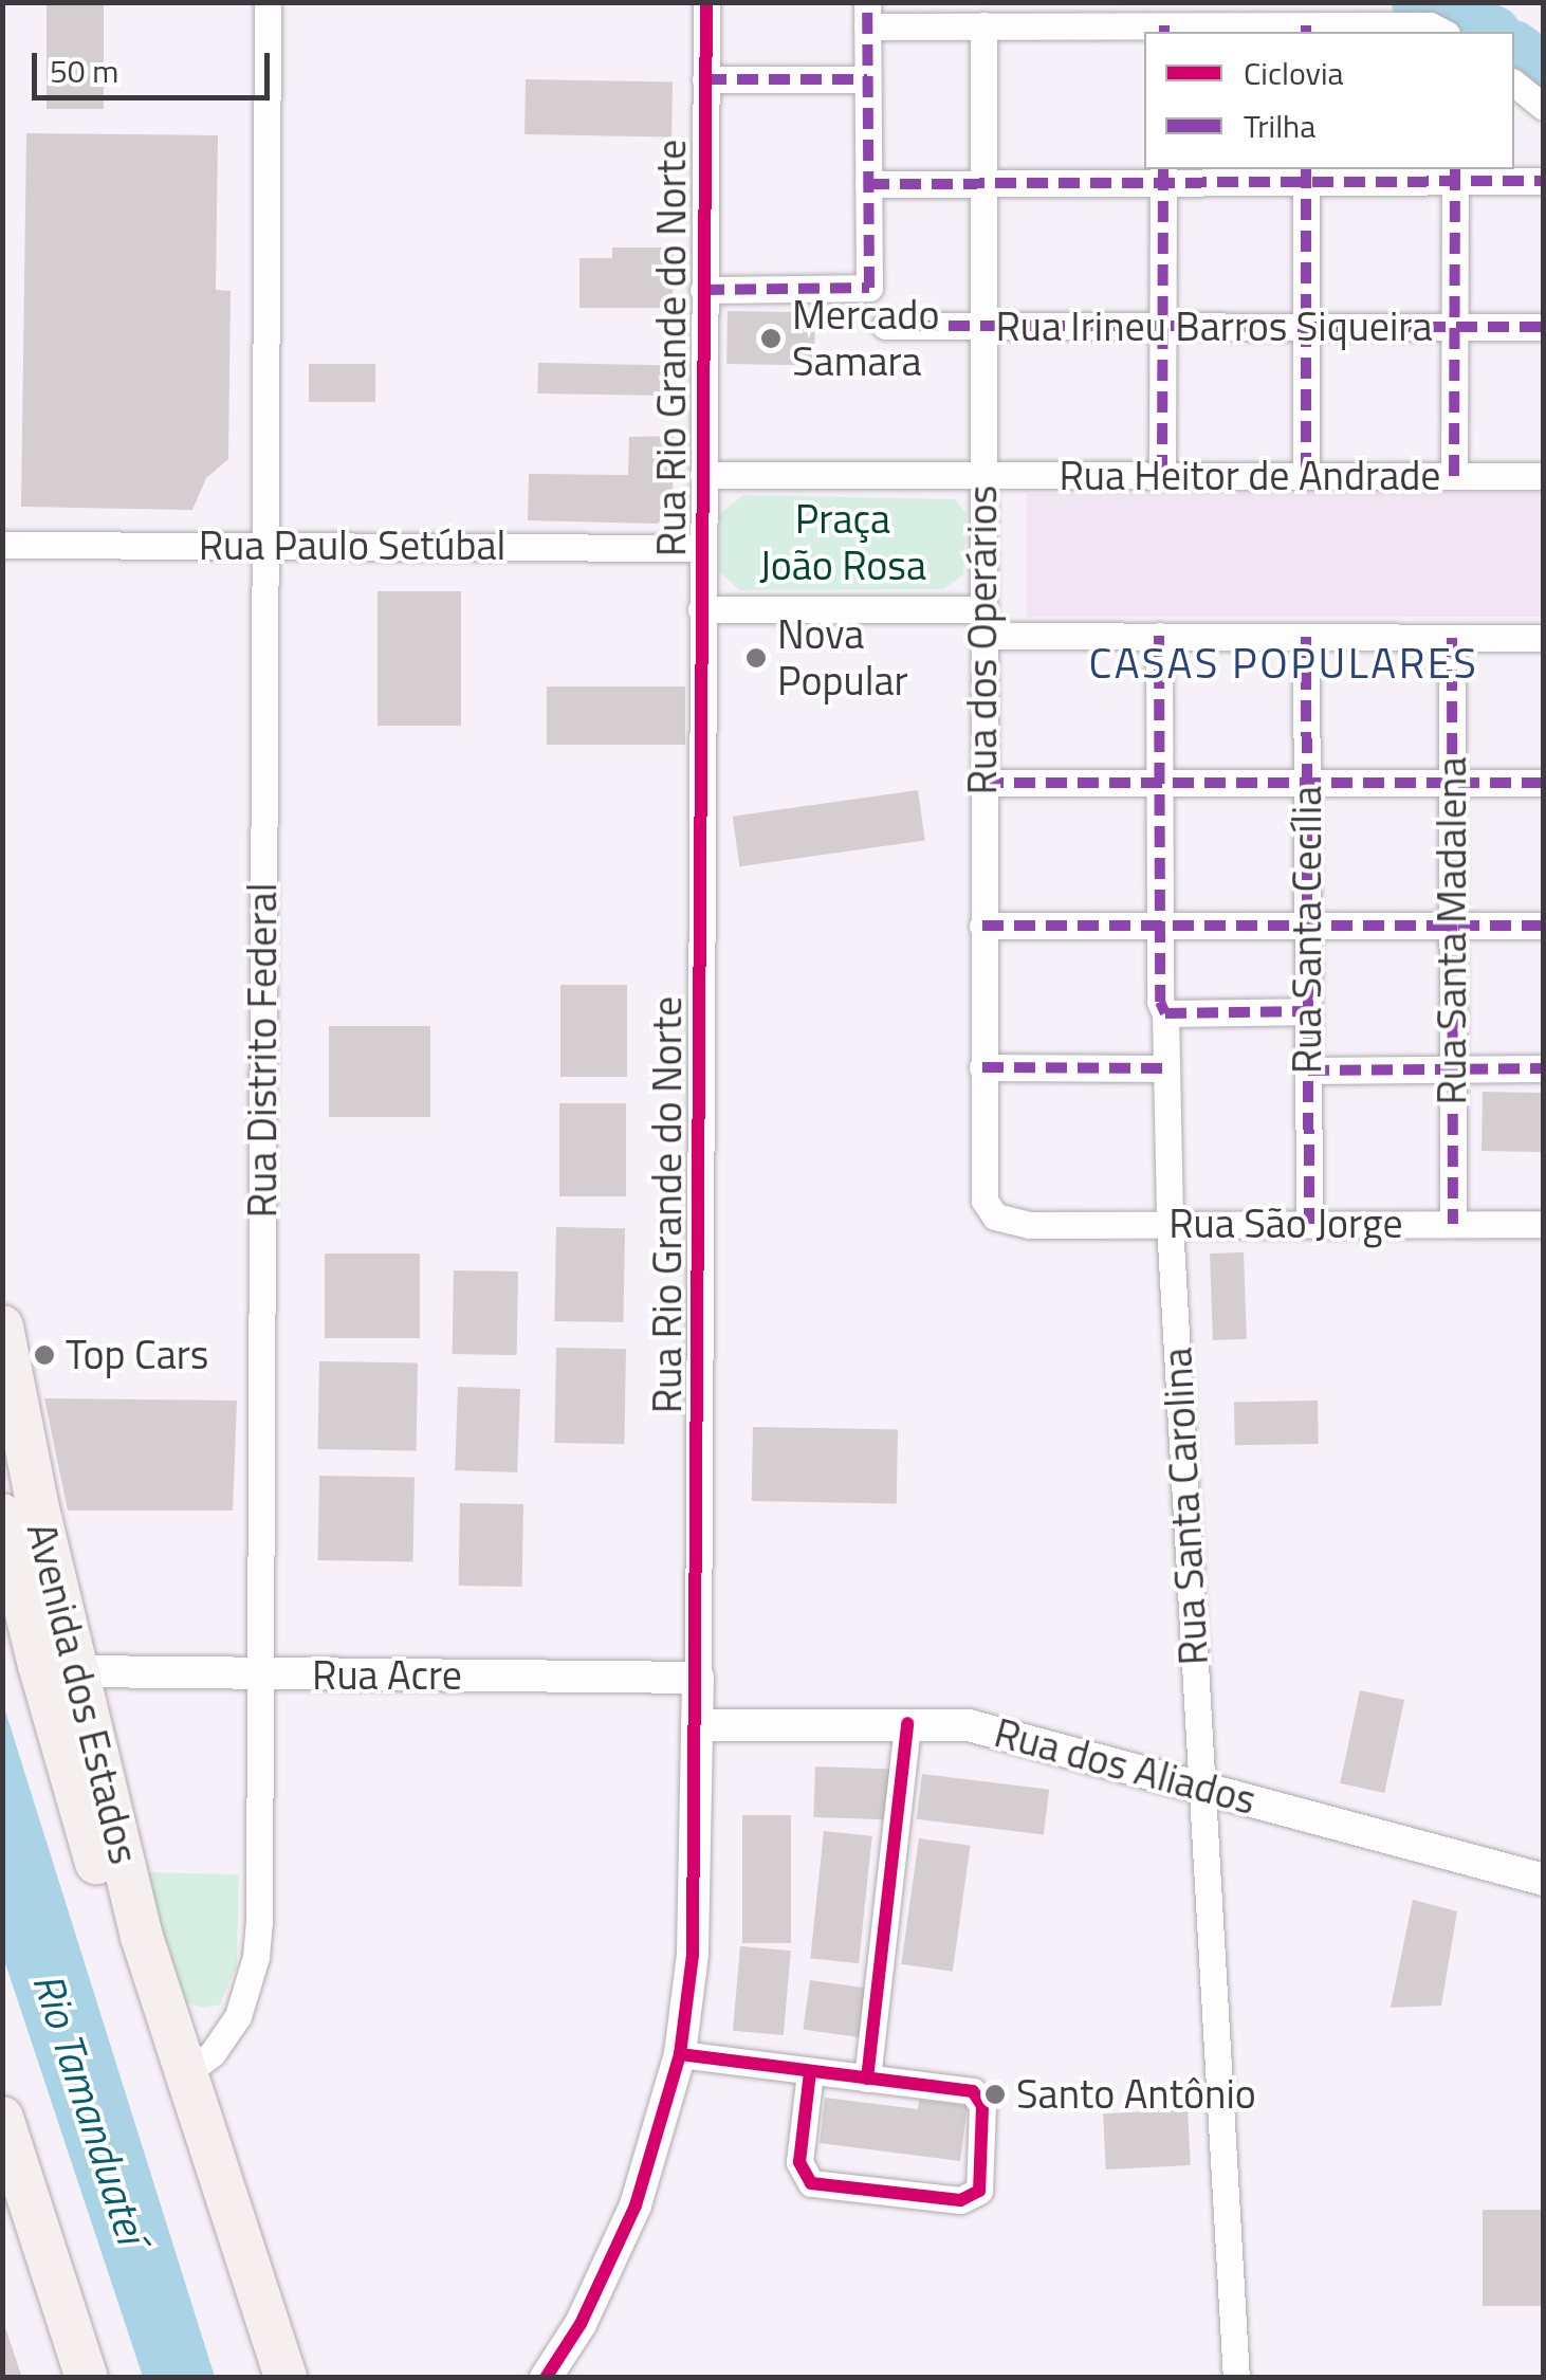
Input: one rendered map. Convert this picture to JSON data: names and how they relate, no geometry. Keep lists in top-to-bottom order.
{
  "streets": {
    "highway": ["Avenida dos Estados"],
    "street": [
      "Rua Irineu Barros Siqueira",
      "Rua Rio Grande do Norte",
      "Rua Heitor de Andrade",
      "Rua Paulo Setúbal",
      "Rua dos Operários",
      "Rua Santa Cecília",
      "Rua Santa Madalena",
      "Rua Distrito Federal",
      "Rua São Jorge",
      "Rua Santa Carolina",
      "Rua Acre",
      "Rua dos Aliados"
    ]
  },
  "crossings": [
    ["Rua Irineu Barros Siqueira", "Rua dos Operários"],
    ["Rua Rio Grande do Norte", "Rua Heitor de Andrade"],
    ["Rua Rio Grande do Norte", "Rua Paulo Setúbal"],
    ["Rua Rio Grande do Norte", "Rua Acre"],
    ["Rua Rio Grande do Norte", "Rua dos Aliados"],
    ["Rua Heitor de Andrade", "Rua dos Operários"],
    ["Rua Paulo Setúbal", "Rua Distrito Federal"],
    ["Rua dos Operários", "Rua São Jorge"],
    ["Rua Santa Cecília", "Rua São Jorge"],
    ["Rua Santa Madalena", "Rua São Jorge"],
    ["Rua Distrito Federal", "Rua Acre"],
    ["Rua Distrito Federal", "Avenida dos Estados"],
    ["Rua São Jorge", "Rua Santa Carolina"],
    ["Rua Santa Carolina", "Rua dos Aliados"],
    ["Rua Acre", "Avenida dos Estados"]
  ],
  "districts": ["CASAS POPULARES"],
  "water": ["Rio Tamanduateí"],
  "parks": ["Praça João Rosa"],
  "places": [
    "Mercado Samara",
    "Nova Popular",
    "Top Cars",
    "Santo Antônio"
  ],
  "legend": ["Ciclovia", "Trilha"],
  "scale_bar": "50 m"
}
